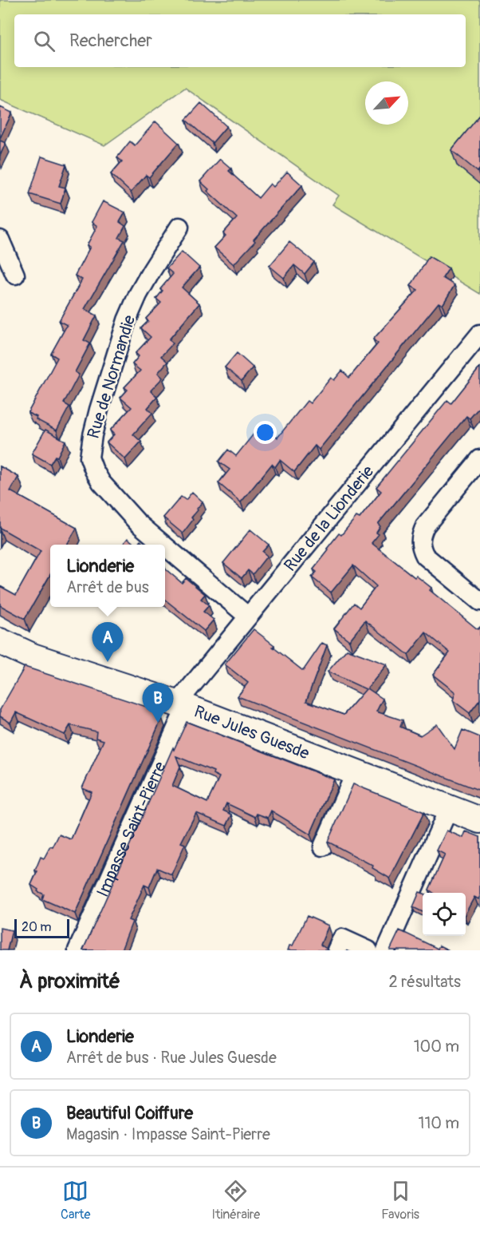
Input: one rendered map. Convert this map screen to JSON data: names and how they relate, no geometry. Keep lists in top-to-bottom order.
{
  "streets": {
    "main road": ["Rue Jules Guesde"],
    "street": ["Rue de Normandie", "Rue de la Lionderie", "Impasse Saint-Pierre"]
  },
  "crossings": [
    ["Rue de Normandie", "Rue de la Lionderie"],
    ["Rue de la Lionderie", "Rue Jules Guesde"],
    ["Rue de la Lionderie", "Impasse Saint-Pierre"],
    ["Rue Jules Guesde", "Impasse Saint-Pierre"]
  ],
  "scale_bar": "20 m",
  "north": "top right",
  "page": {
    "search": "Rechercher",
    "popup": ["Lionderie", "Arrêt de bus"],
    "pins": ["A", "B"],
    "scale": "20 m",
    "heading": ["À proximité", "2 résultats"],
    "list": [
      {
        "mark": "A",
        "name": "Lionderie",
        "note": "Arrêt de bus · Rue Jules Guesde",
        "value": "100 m"
      },
      {
        "mark": "B",
        "name": "Beautiful Coiffure",
        "note": "Magasin · Impasse Saint-Pierre",
        "value": "110 m"
      }
    ],
    "nav": ["Carte", "Itinéraire", "Favoris"]
  }
}
